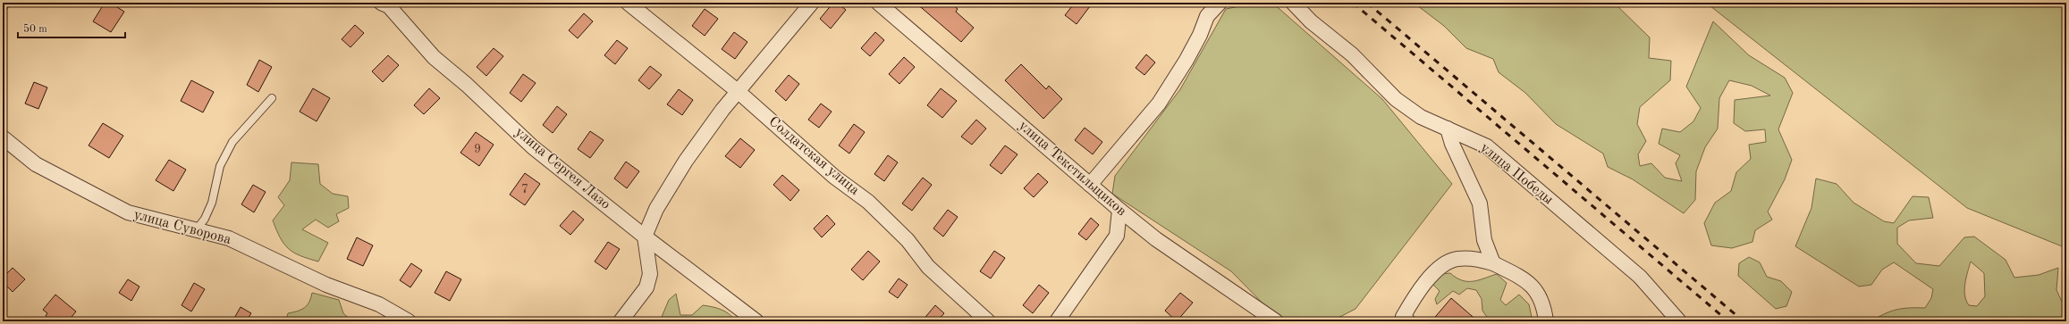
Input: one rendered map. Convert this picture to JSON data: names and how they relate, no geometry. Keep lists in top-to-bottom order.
{
  "streets": {
    "street": [
      "Солдатская улица",
      "улица Сергея Лазо",
      "улица Текстильщиков",
      "улица Победы",
      "улица Суворова"
    ]
  },
  "house_numbers": ["9", "7"],
  "scale_bar": "50 m"
}
